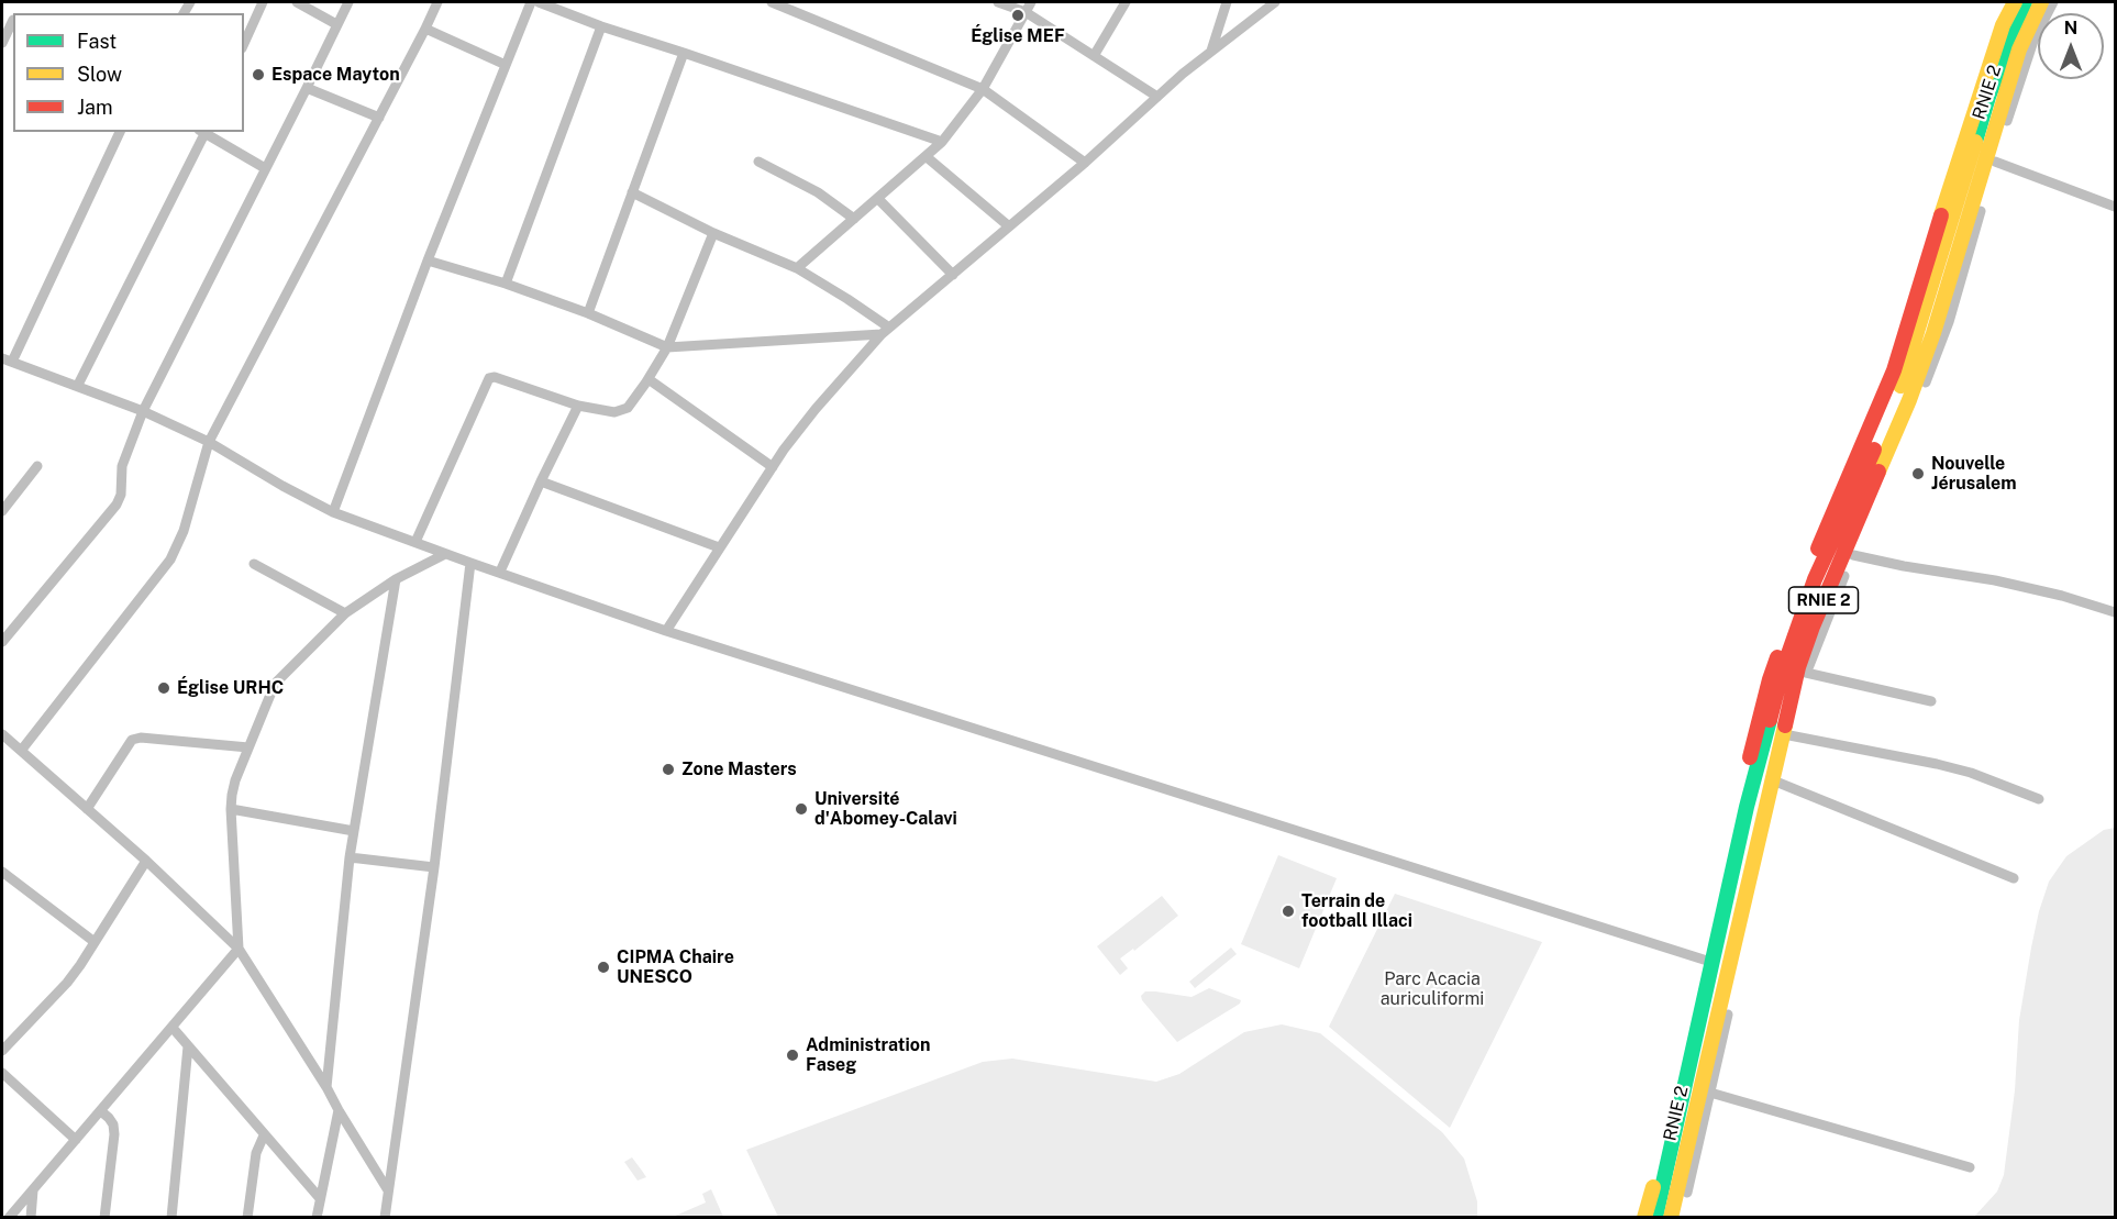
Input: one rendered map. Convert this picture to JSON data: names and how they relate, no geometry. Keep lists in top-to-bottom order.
{
  "streets": {
    "main road": ["RNIE 2"]
  },
  "parks": ["Parc Acacia auriculiformi"],
  "places": [
    "Église MEF",
    "Espace Mayton",
    "Nouvelle Jérusalem",
    "Église URHC",
    "Zone Masters",
    "Université d'Abomey-Calavi",
    "Terrain de football Illaci",
    "CIPMA Chaire UNESCO",
    "Administration Faseg"
  ],
  "legend": ["Fast", "Slow", "Jam"],
  "north": "top"
}
